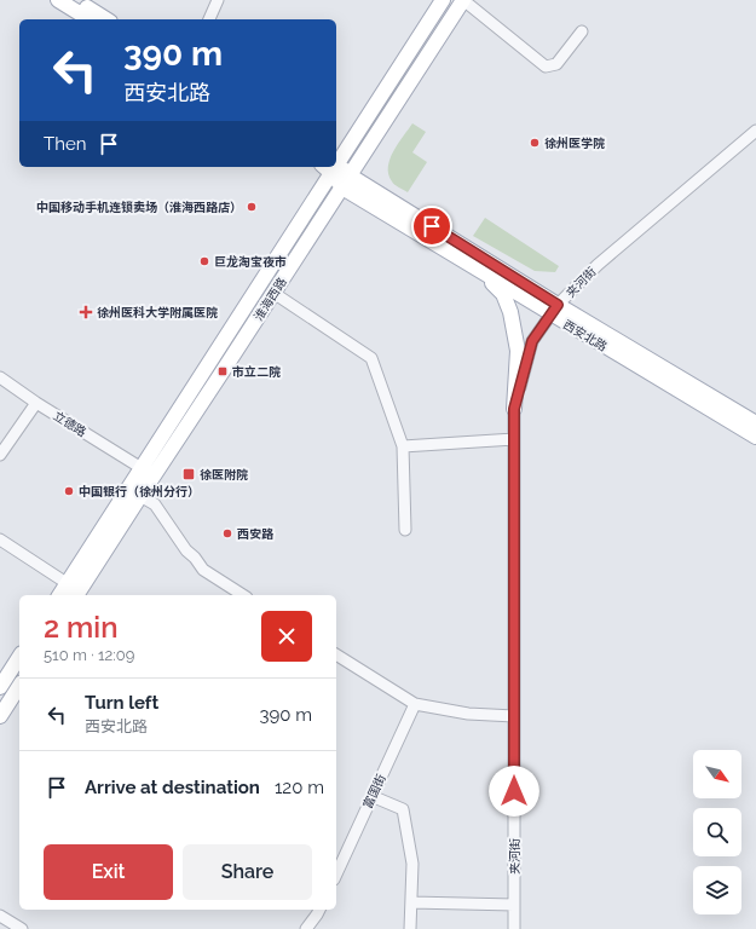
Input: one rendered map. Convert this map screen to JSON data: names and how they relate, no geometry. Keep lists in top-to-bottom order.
{
  "streets": {
    "main road": ["淮海西路", "西安北路"],
    "street": ["夹河街", "立德路", "富国街"]
  },
  "crossings": [
    ["夹河街", "西安北路"],
    ["淮海西路", "西安北路"],
    ["淮海西路", "立德路"]
  ],
  "places": {
    "other": [
      "徐州医学院",
      "中国移动手机连锁卖场（淮海西路店）",
      "巨龙淘宝夜市",
      "中国银行（徐州分行）",
      "西安路"
    ],
    "health": ["徐州医科大学附属医院"],
    "transit": ["市立二院", "徐医附院"]
  },
  "north": "bottom right",
  "page": {
    "turn": ["390 m", "西安北路"],
    "then": "Then",
    "heading": ["2 min", "510 m · 12:09"],
    "list": [
      {
        "name": "Turn left",
        "note": "西安北路",
        "value": "390 m"
      },
      {
        "name": "Arrive at destination",
        "value": "120 m"
      }
    ],
    "buttons": ["Exit", "Share"]
  }
}
